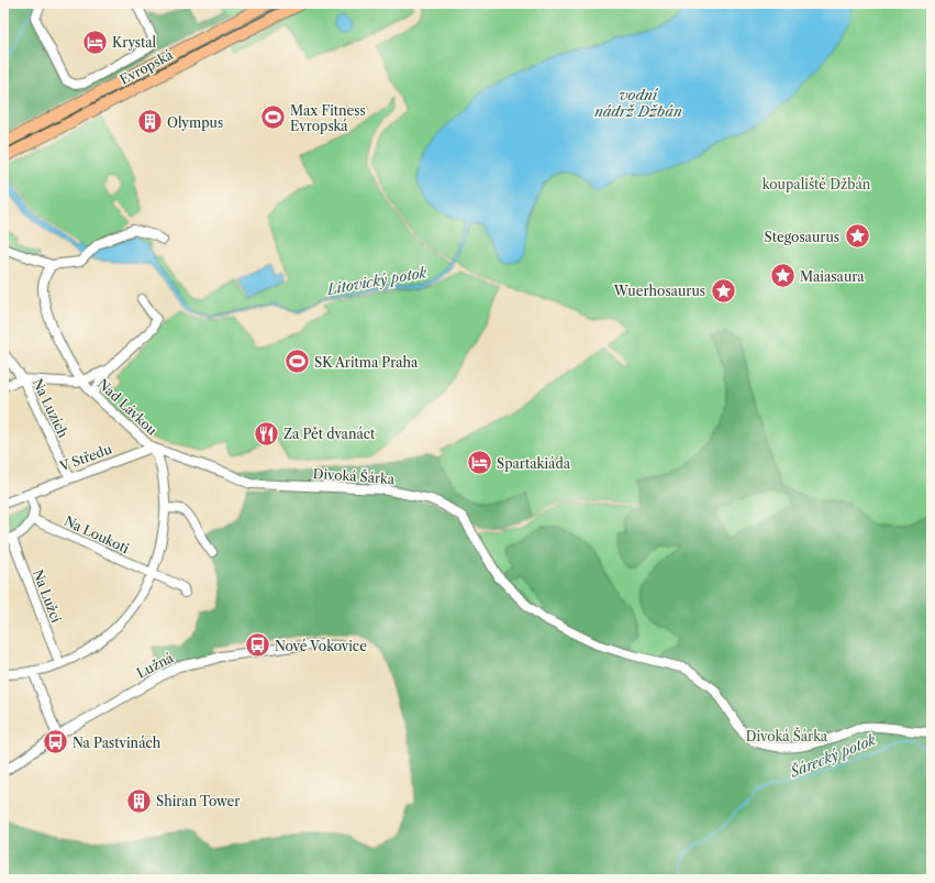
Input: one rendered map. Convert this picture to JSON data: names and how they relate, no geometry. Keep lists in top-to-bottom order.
{
  "streets": {
    "main road": ["Evropská"],
    "street": [
      "Nad Lávkou",
      "Na Luzích",
      "V Středu",
      "Divoká Šárka",
      "Na Loukoti",
      "Na Lužci",
      "Lužná"
    ]
  },
  "crossings": [
    ["Nad Lávkou", "V Středu"],
    ["Nad Lávkou", "Divoká Šárka"],
    ["Na Luzích", "V Středu"],
    ["V Středu", "Divoká Šárka"]
  ],
  "water": ["vodní nádrž Džbán", "Litovický potok", "Šárecký potok"],
  "parks": ["koupaliště Džbán", "Divoká Šárka"],
  "places": {
    "hotel": ["Krystal", "Spartakiáda"],
    "sports": ["Max Fitness Evropská", "SK Aritma Praha"],
    "building": ["Olympus", "Shiran Tower"],
    "place": ["Stegosaurus", "Maiasaura", "Wuerhosaurus"],
    "restaurant": ["Za Pět dvanáct"],
    "bus stop": ["Nové Vokovice", "Na Pastvinách"]
  }
}
